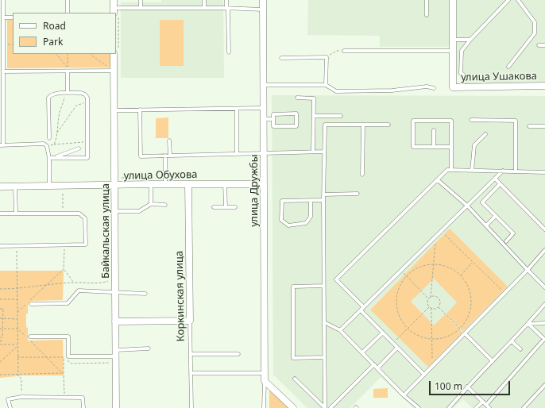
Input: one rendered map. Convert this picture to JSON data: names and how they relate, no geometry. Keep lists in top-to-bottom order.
{
  "streets": {
    "street": [
      "улица Ушакова",
      "улица Обухова",
      "улица Дружбы",
      "Байкальская улица",
      "Коркинская улица"
    ]
  },
  "crossings": [
    ["улица Обухова", "улица Дружбы"],
    ["улица Обухова", "Байкальская улица"],
    ["улица Обухова", "Коркинская улица"]
  ],
  "legend": ["Road", "Park"],
  "scale_bar": "100 m"
}
